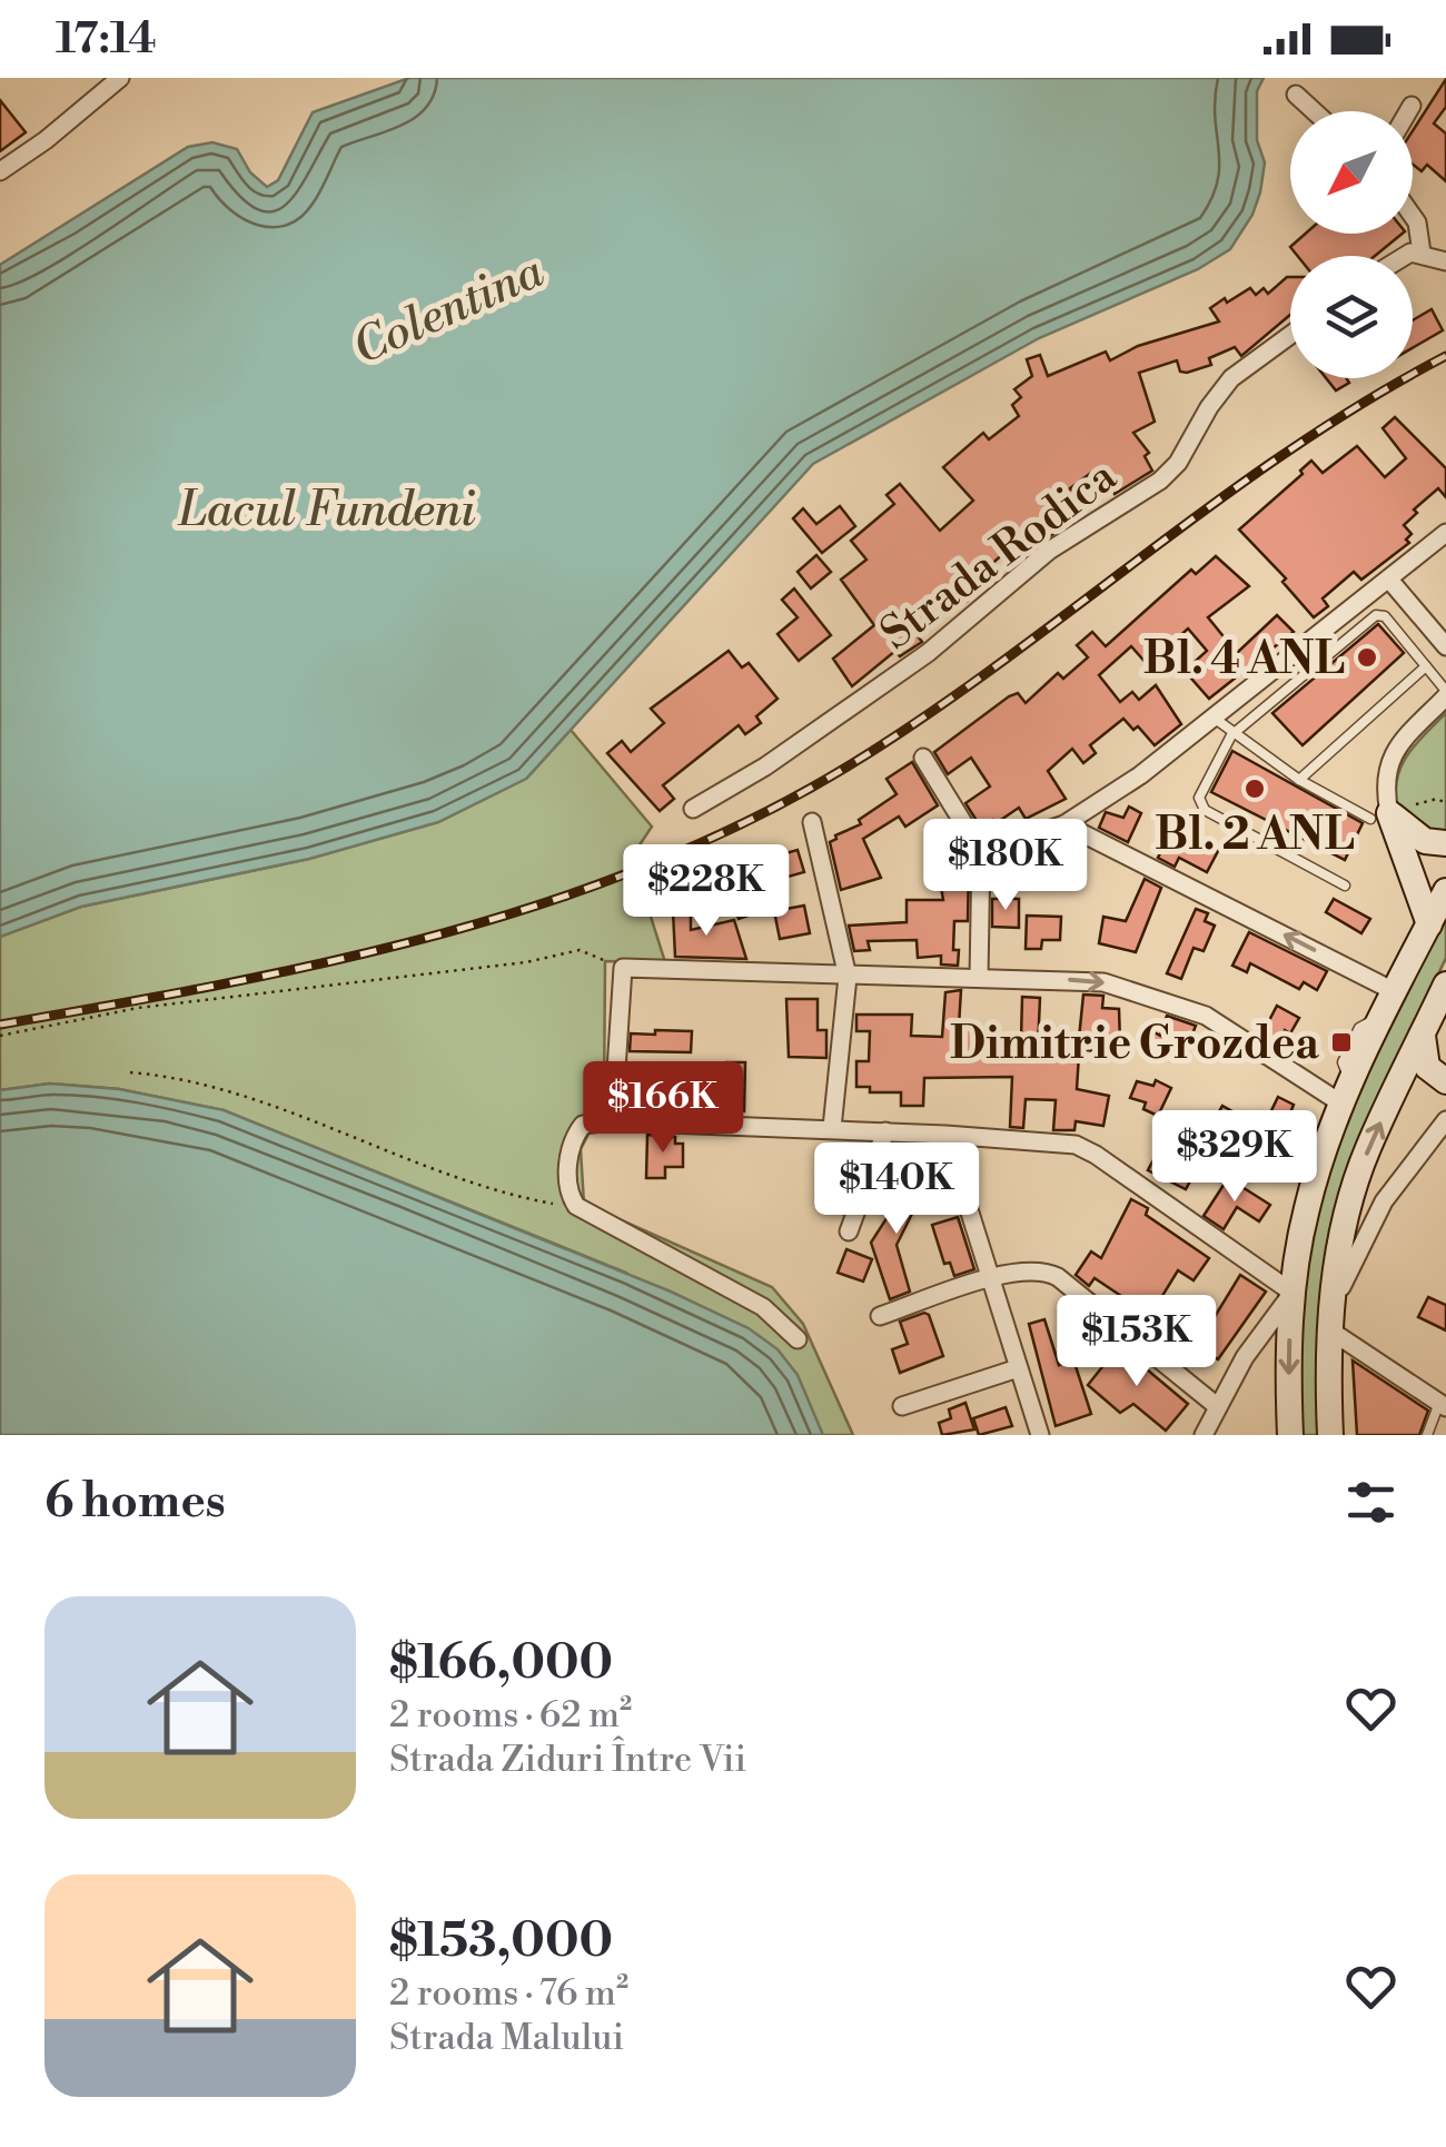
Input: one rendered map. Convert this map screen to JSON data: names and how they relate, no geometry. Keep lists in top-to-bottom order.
{
  "streets": {
    "street": ["Strada Rodica"]
  },
  "water": ["Colentina", "Lacul Fundeni"],
  "places": {
    "other": ["Bl. 4 ANL", "Bl. 2 ANL"],
    "transit": ["Dimitrie Grozdea"]
  },
  "north": "bottom left",
  "page": {
    "status": "17:14",
    "price": [
      "$180K",
      "$228K",
      "$166K",
      "$329K",
      "$140K",
      "$153K"
    ],
    "heading": "6 homes",
    "list": [
      {
        "name": "$166,000",
        "note": "2 rooms · 62 m² · Strada Ziduri Între Vii"
      },
      {
        "name": "$153,000",
        "note": "2 rooms · 76 m² · Strada Malului"
      }
    ]
  }
}
